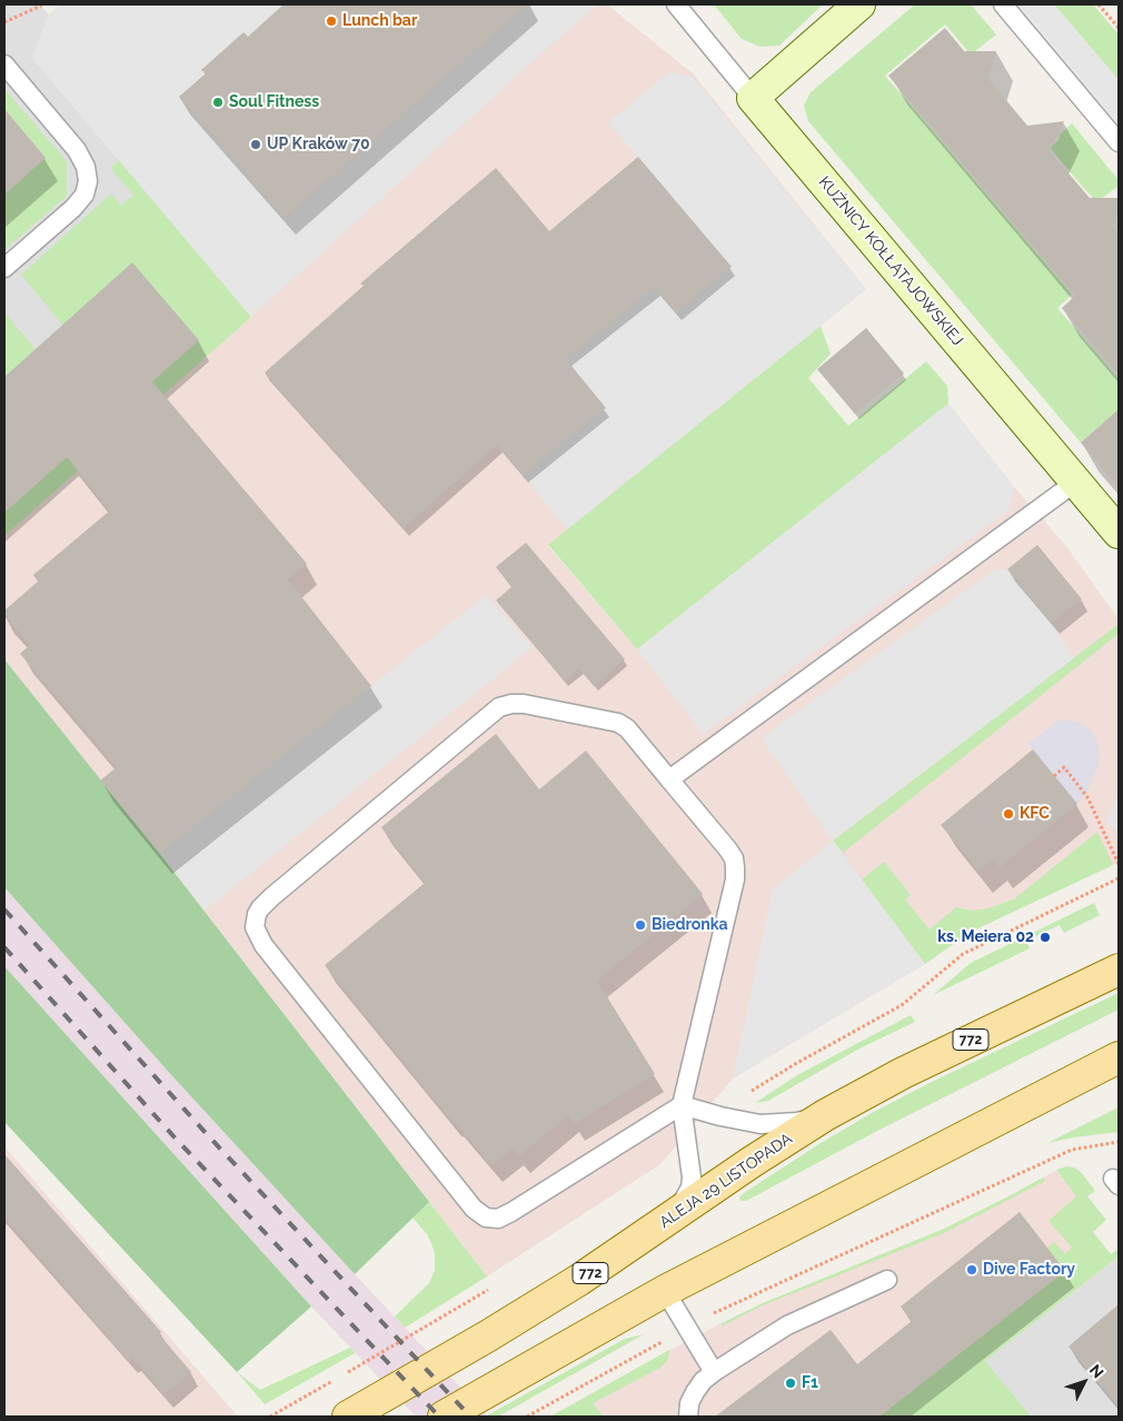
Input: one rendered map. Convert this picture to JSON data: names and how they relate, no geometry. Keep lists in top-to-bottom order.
{
  "streets": {
    "main road": ["772", "ALEJA 29 LISTOPADA"],
    "street": ["KUŹNICY KOŁŁĄTAJOWSKIEJ"]
  },
  "places": [
    "Lunch bar",
    "Soul Fitness",
    "UP Kraków 70",
    "KFC",
    "Biedronka",
    "ks. Meiera 02",
    "Dive Factory",
    "F1"
  ],
  "north": "top right"
}
